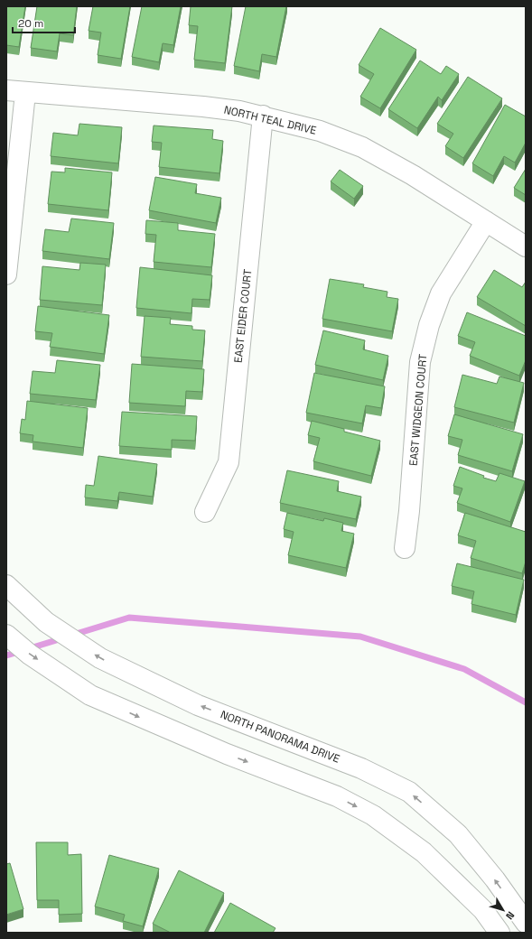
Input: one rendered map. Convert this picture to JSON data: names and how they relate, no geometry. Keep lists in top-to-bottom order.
{
  "streets": {
    "street": [
      "NORTH TEAL DRIVE",
      "EAST EIDER COURT",
      "EAST WIDGEON COURT",
      "NORTH PANORAMA DRIVE"
    ]
  },
  "crossings": [
    ["NORTH TEAL DRIVE", "EAST EIDER COURT"],
    ["NORTH TEAL DRIVE", "EAST WIDGEON COURT"]
  ],
  "scale_bar": "20 m",
  "north": "bottom right"
}
